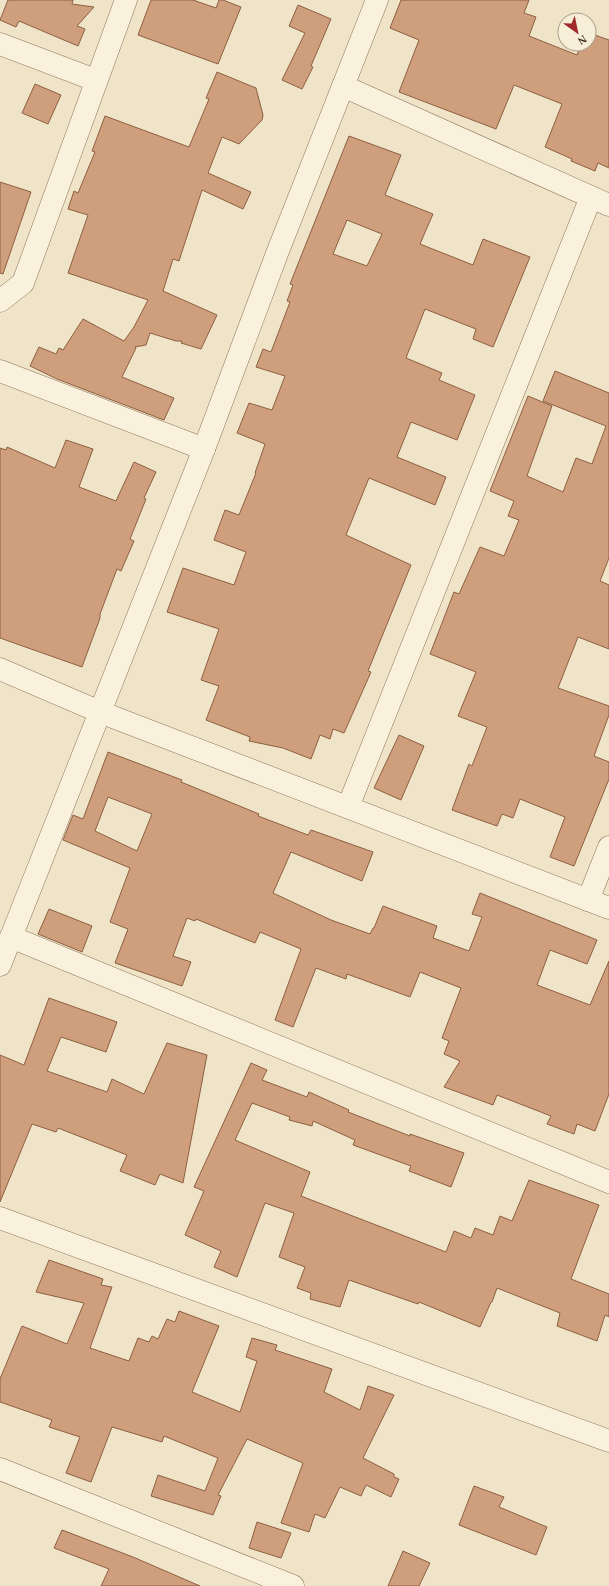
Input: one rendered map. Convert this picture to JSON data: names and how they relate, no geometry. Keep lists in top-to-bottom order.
{
  "north": "bottom right"
}
